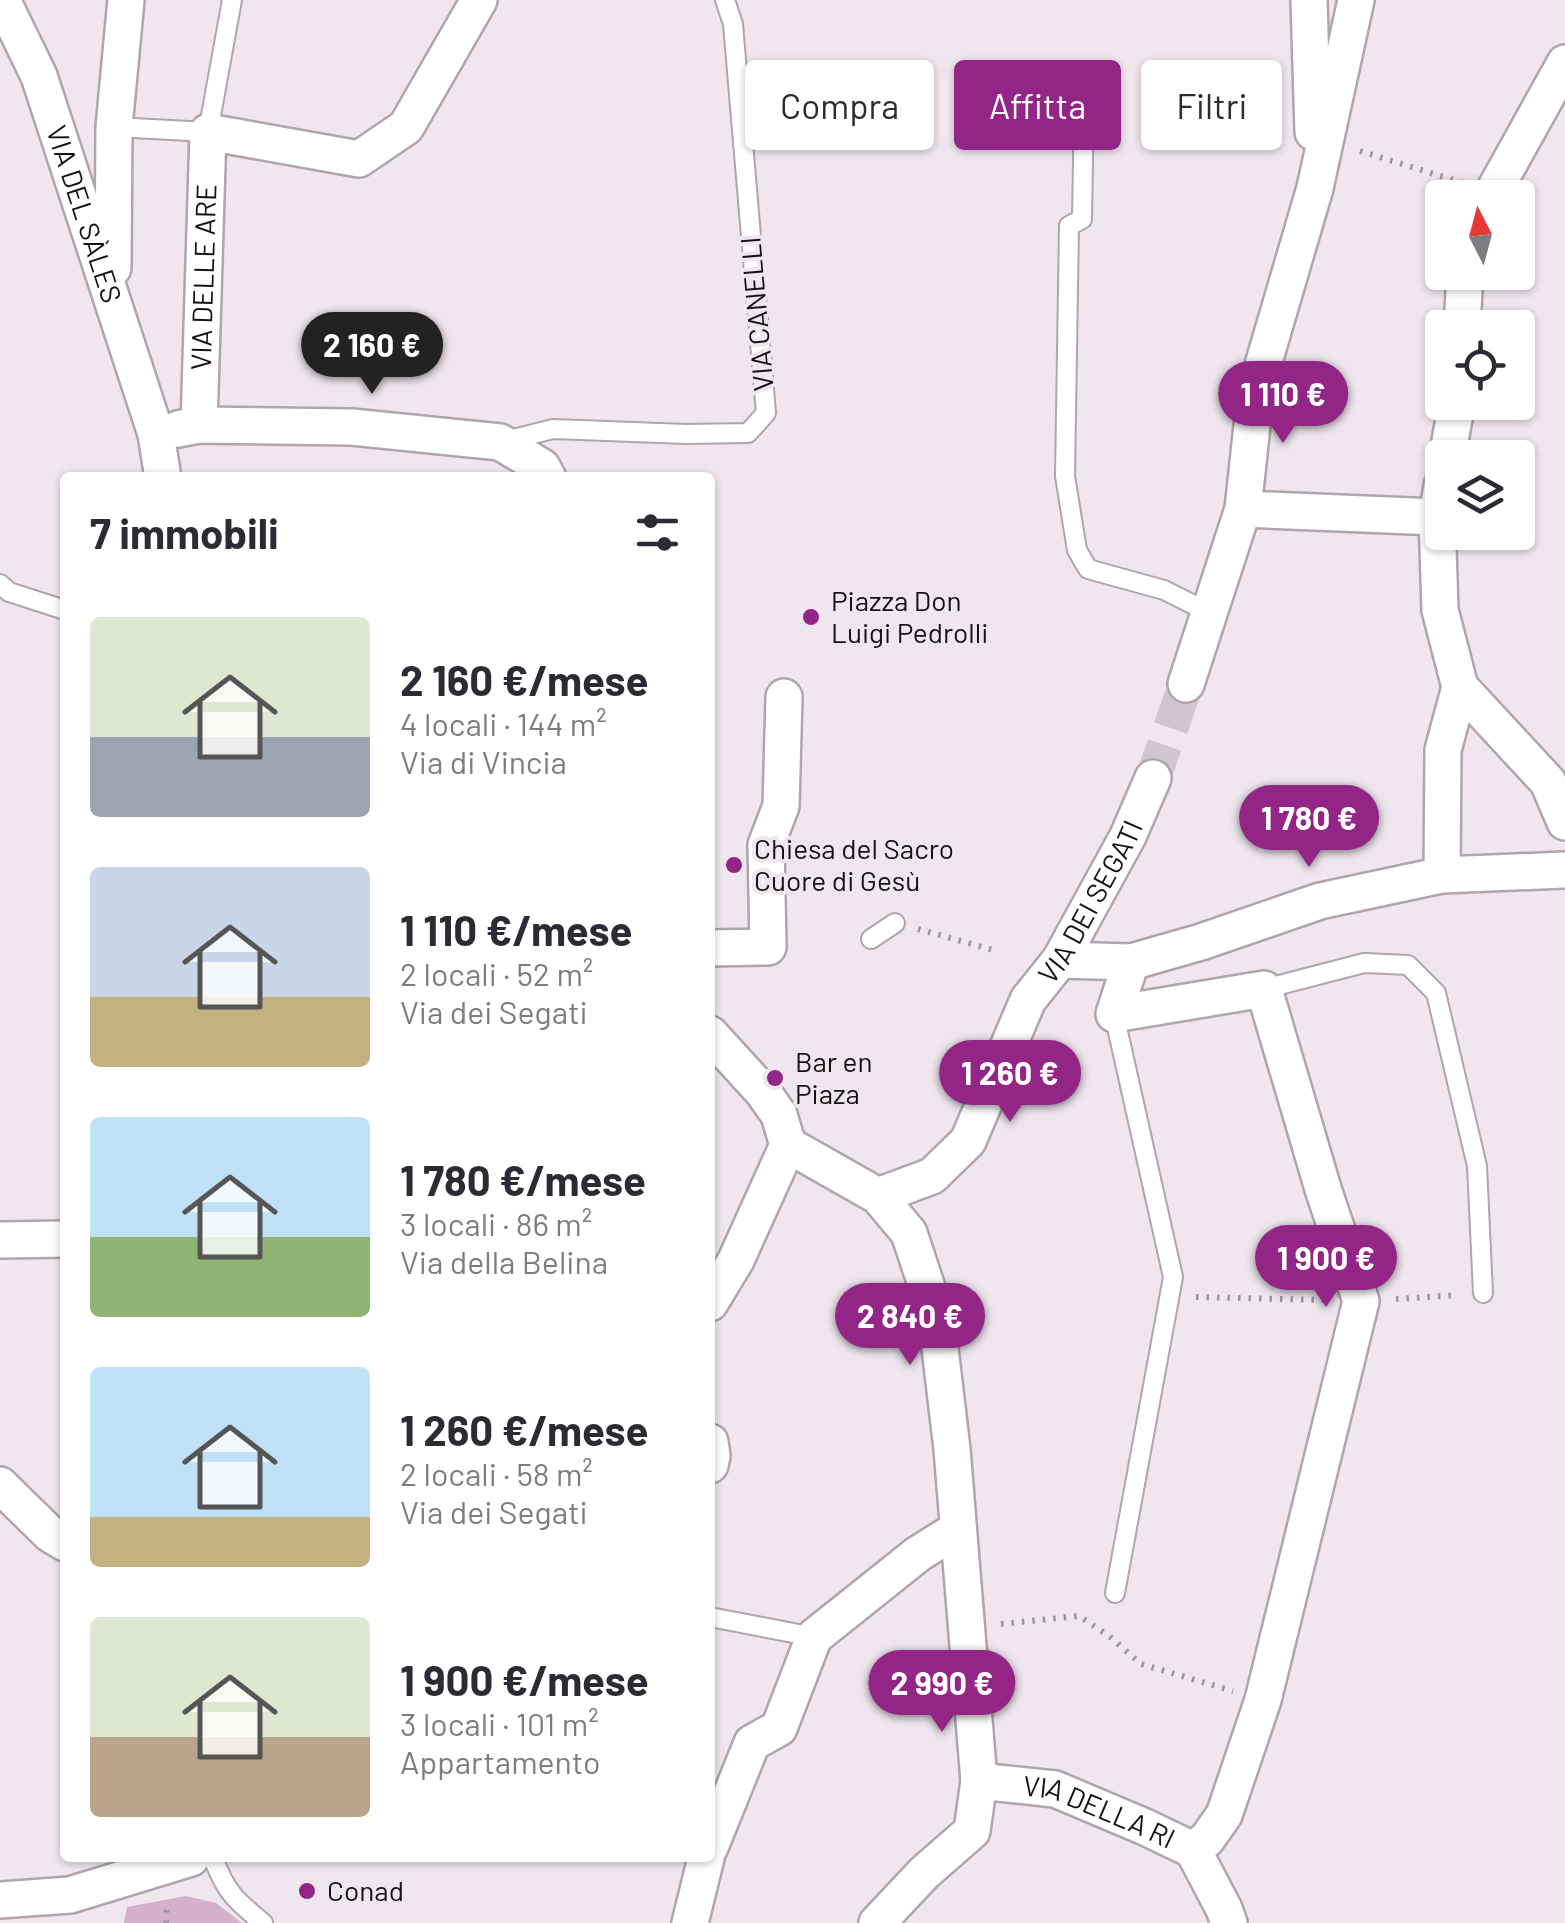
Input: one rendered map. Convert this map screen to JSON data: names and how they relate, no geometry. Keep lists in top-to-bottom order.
{
  "streets": {
    "street": [
      "VIA DEL SÀLES",
      "VIA DELLE ARE",
      "VIA DEI SEGATI",
      "VIA DELLA RI"
    ],
    "lane": ["VIA CANELLI"]
  },
  "crossings": [
    ["VIA DEI SEGATI", "VIA DELLA RI"]
  ],
  "places": [
    "Piazza Don Luigi Pedrolli",
    "Chiesa del Sacro Cuore di Gesù",
    "Bar en Piaza",
    "Conad"
  ],
  "north": "top",
  "page": {
    "chip": ["Compra", "Affitta", "Filtri"],
    "price": [
      "2 160 €",
      "1 110 €",
      "1 780 €",
      "1 260 €",
      "1 900 €",
      "2 840 €",
      "2 990 €"
    ],
    "heading": "7 immobili",
    "list": [
      {
        "name": "2 160 €/mese",
        "note": "4 locali · 144 m² · Via di Vincia"
      },
      {
        "name": "1 110 €/mese",
        "note": "2 locali · 52 m² · Via dei Segati"
      },
      {
        "name": "1 780 €/mese",
        "note": "3 locali · 86 m² · Via della Belina"
      },
      {
        "name": "1 260 €/mese",
        "note": "2 locali · 58 m² · Via dei Segati"
      },
      {
        "name": "1 900 €/mese",
        "note": "3 locali · 101 m² · Appartamento"
      }
    ]
  }
}
